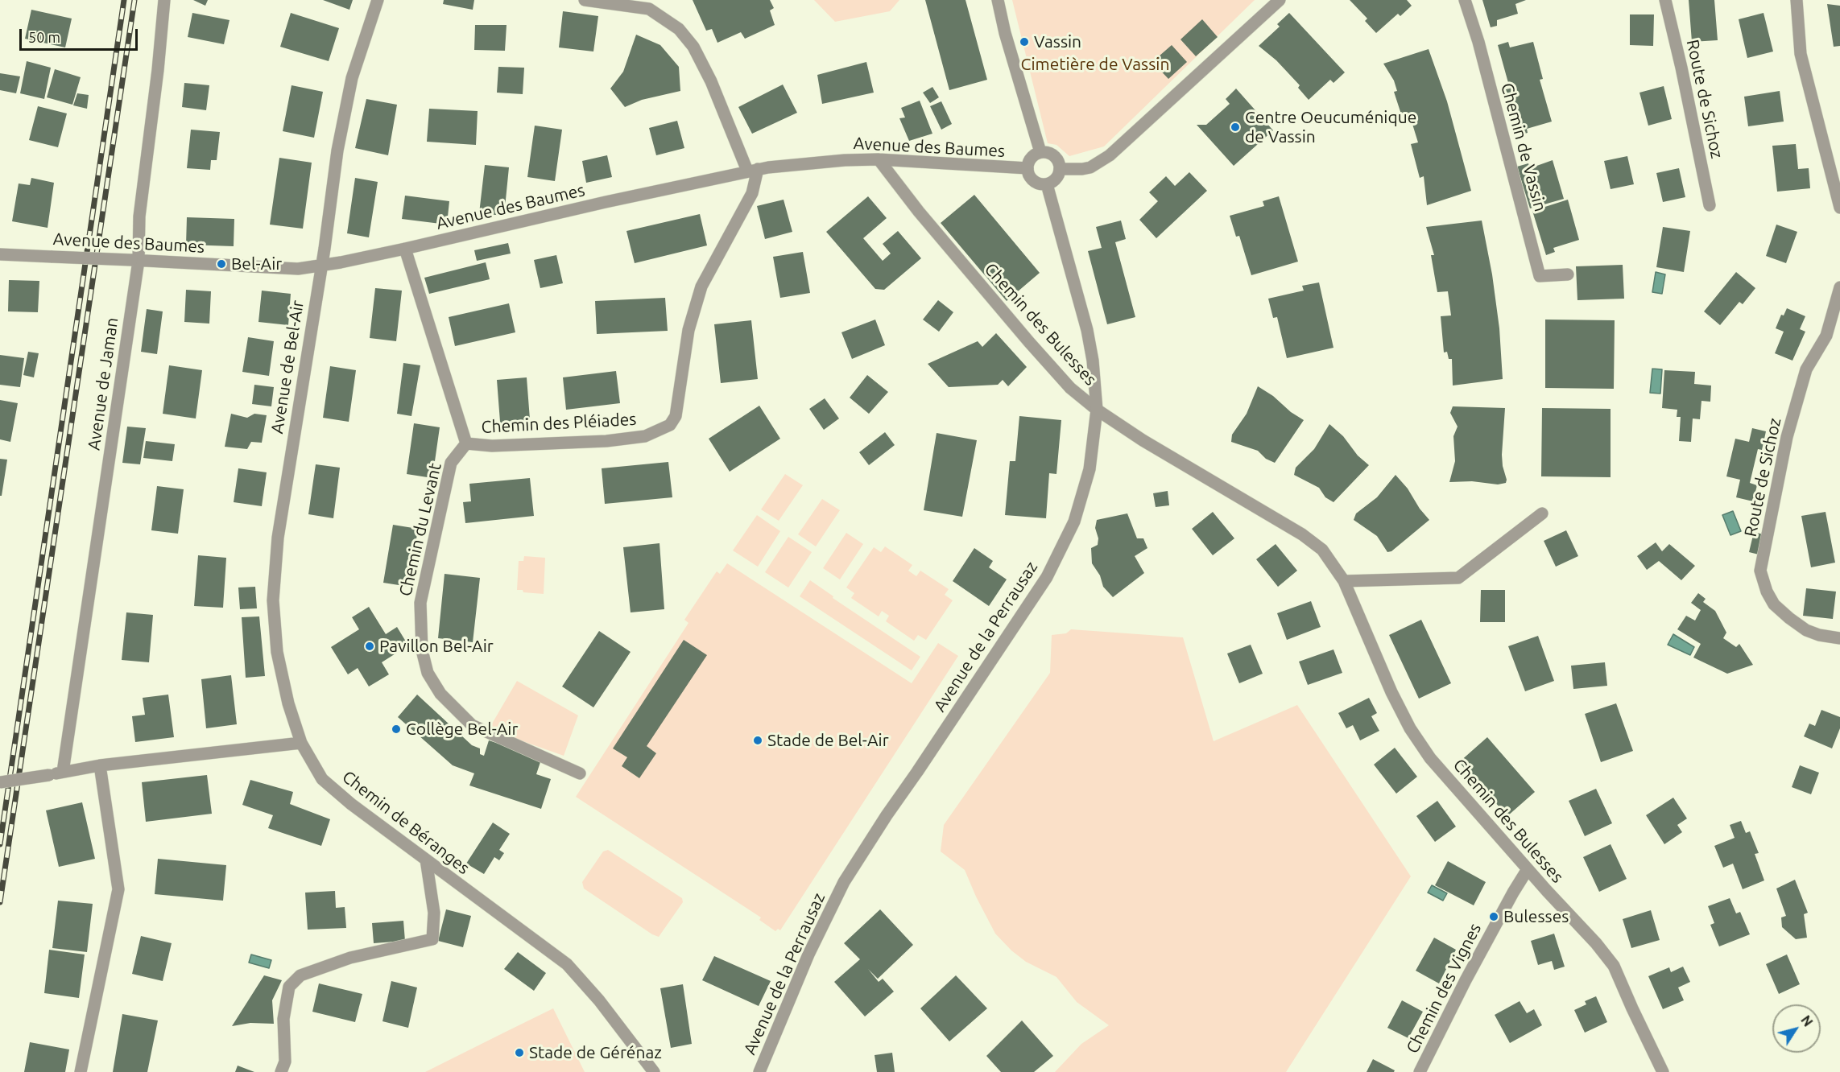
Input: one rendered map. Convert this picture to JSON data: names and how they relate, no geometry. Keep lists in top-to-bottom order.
{
  "streets": {
    "street": [
      "Route de Sichoz",
      "Avenue des Baumes",
      "Chemin de Vassin",
      "Chemin des Bulesses",
      "Avenue de Bel-Air",
      "Avenue de Jaman",
      "Chemin des Pléiades",
      "Chemin du Levant",
      "Avenue de la Perrausaz",
      "Chemin de Béranges",
      "Chemin des Vignes"
    ]
  },
  "crossings": [
    ["Avenue des Baumes", "Chemin des Bulesses"],
    ["Avenue des Baumes", "Avenue de Bel-Air"],
    ["Avenue des Baumes", "Avenue de Jaman"],
    ["Avenue des Baumes", "Chemin des Pléiades"],
    ["Avenue des Baumes", "Avenue de la Perrausaz"],
    ["Chemin des Bulesses", "Avenue de la Perrausaz"],
    ["Chemin des Bulesses", "Chemin des Vignes"],
    ["Avenue de Bel-Air", "Chemin de Béranges"],
    ["Chemin des Pléiades", "Chemin du Levant"]
  ],
  "parks": ["Cimetière de Vassin"],
  "places": [
    "Vassin",
    "Centre Oeucuménique de Vassin",
    "Bel-Air",
    "Pavillon Bel-Air",
    "Collège Bel-Air",
    "Stade de Bel-Air",
    "Bulesses",
    "Stade de Gérénaz"
  ],
  "scale_bar": "50 m",
  "north": "top right"
}
